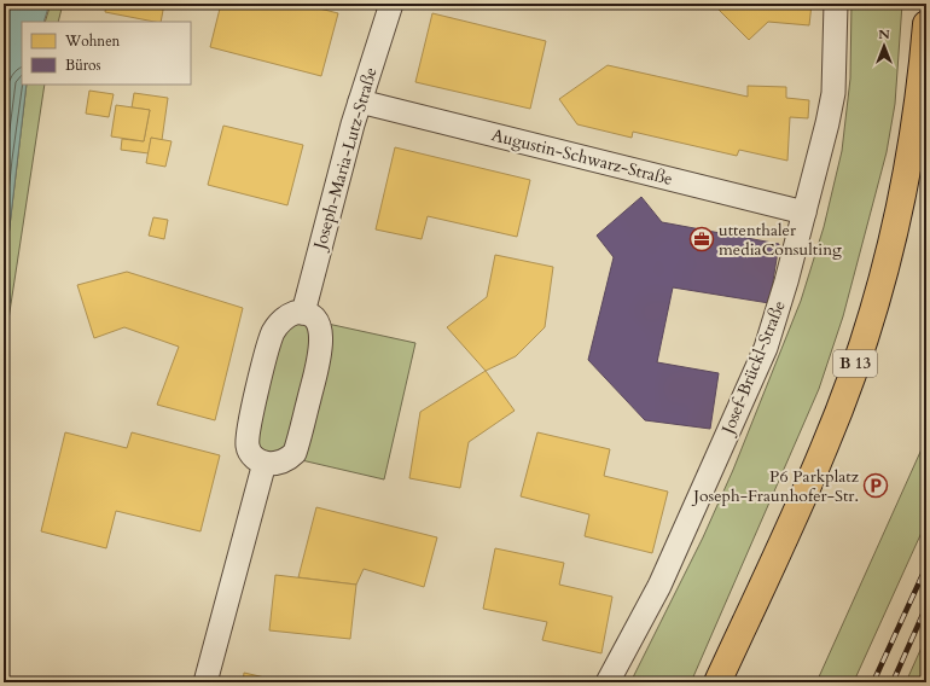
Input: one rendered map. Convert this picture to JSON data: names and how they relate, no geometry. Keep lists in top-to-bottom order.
{
  "streets": {
    "main road": ["B 13"],
    "street": ["Augustin-Schwarz-Straße", "Joseph-Maria-Lutz-Straße", "Josef-Brückl-Straße"]
  },
  "crossings": [
    ["Augustin-Schwarz-Straße", "Joseph-Maria-Lutz-Straße"],
    ["Augustin-Schwarz-Straße", "Josef-Brückl-Straße"]
  ],
  "places": {
    "office": ["uttenthaler mediaConsulting"],
    "parking": ["P6 Parkplatz Joseph-Fraunhofer-Str."]
  },
  "legend": ["Wohnen", "Büros"],
  "north": "top"
}
